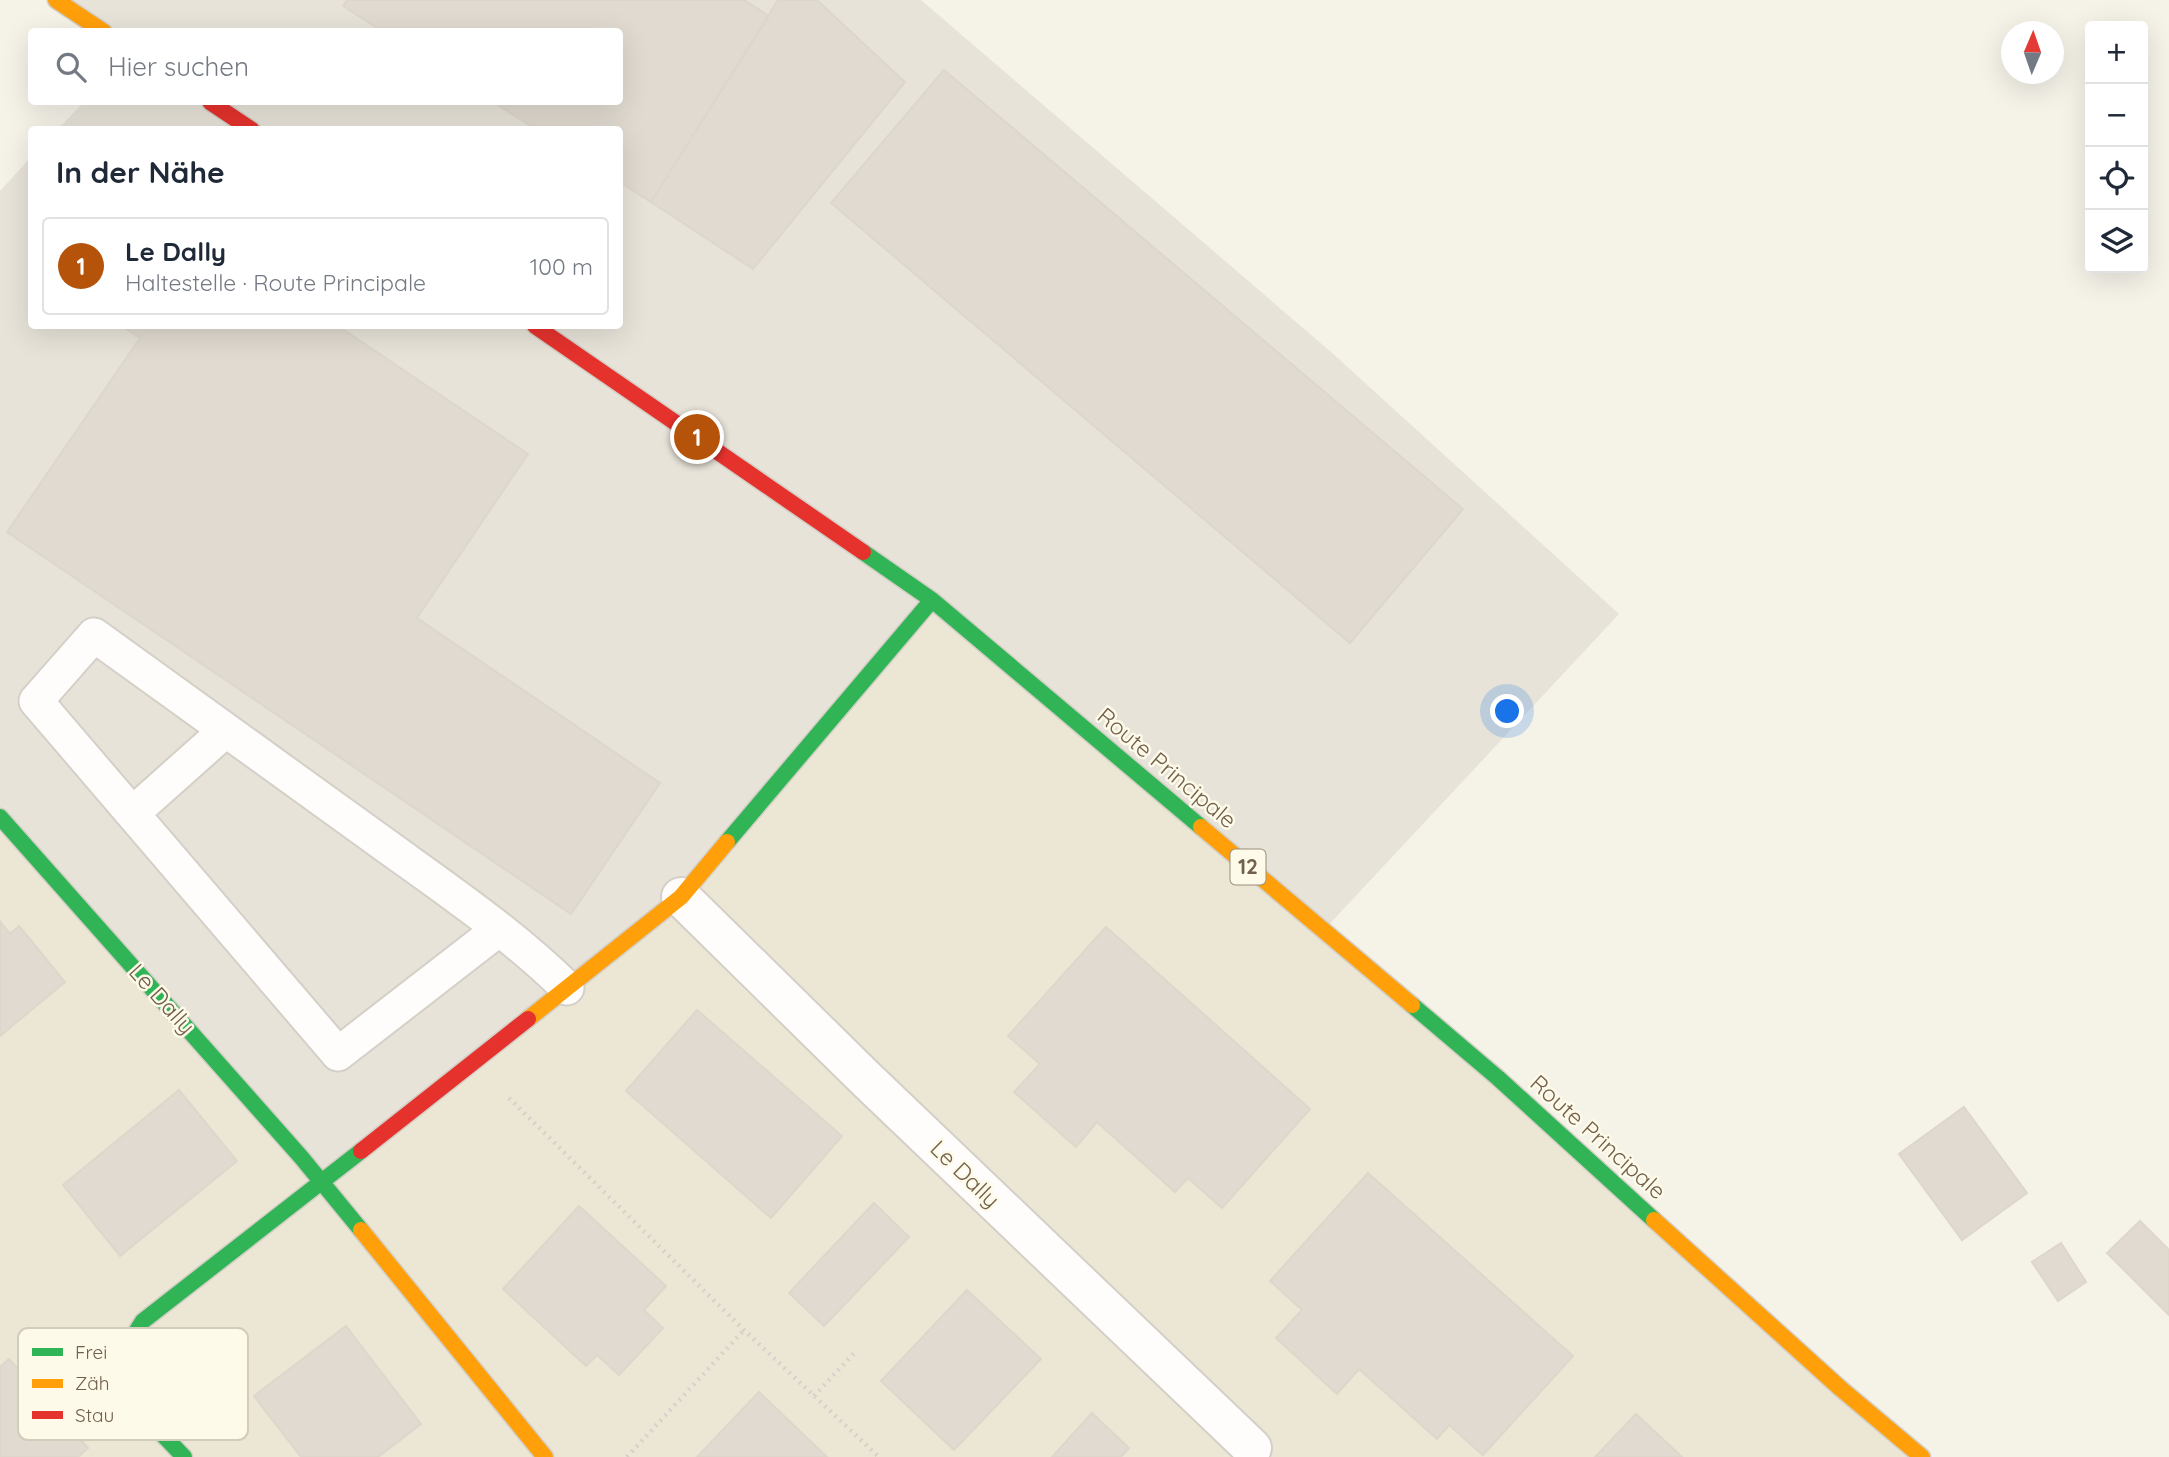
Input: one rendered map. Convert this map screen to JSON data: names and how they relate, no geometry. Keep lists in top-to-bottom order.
{
  "streets": {
    "street": ["Route Principale", "12", "Le Dally"]
  },
  "legend": ["Frei", "Zäh", "Stau"],
  "north": "top",
  "page": {
    "map_buttons": ["+", "−"],
    "search": "Hier suchen",
    "heading": "In der Nähe",
    "list": [
      {
        "mark": "1",
        "name": "Le Dally",
        "note": "Haltestelle · Route Principale",
        "value": "100 m"
      }
    ],
    "pins": "1"
  }
}
